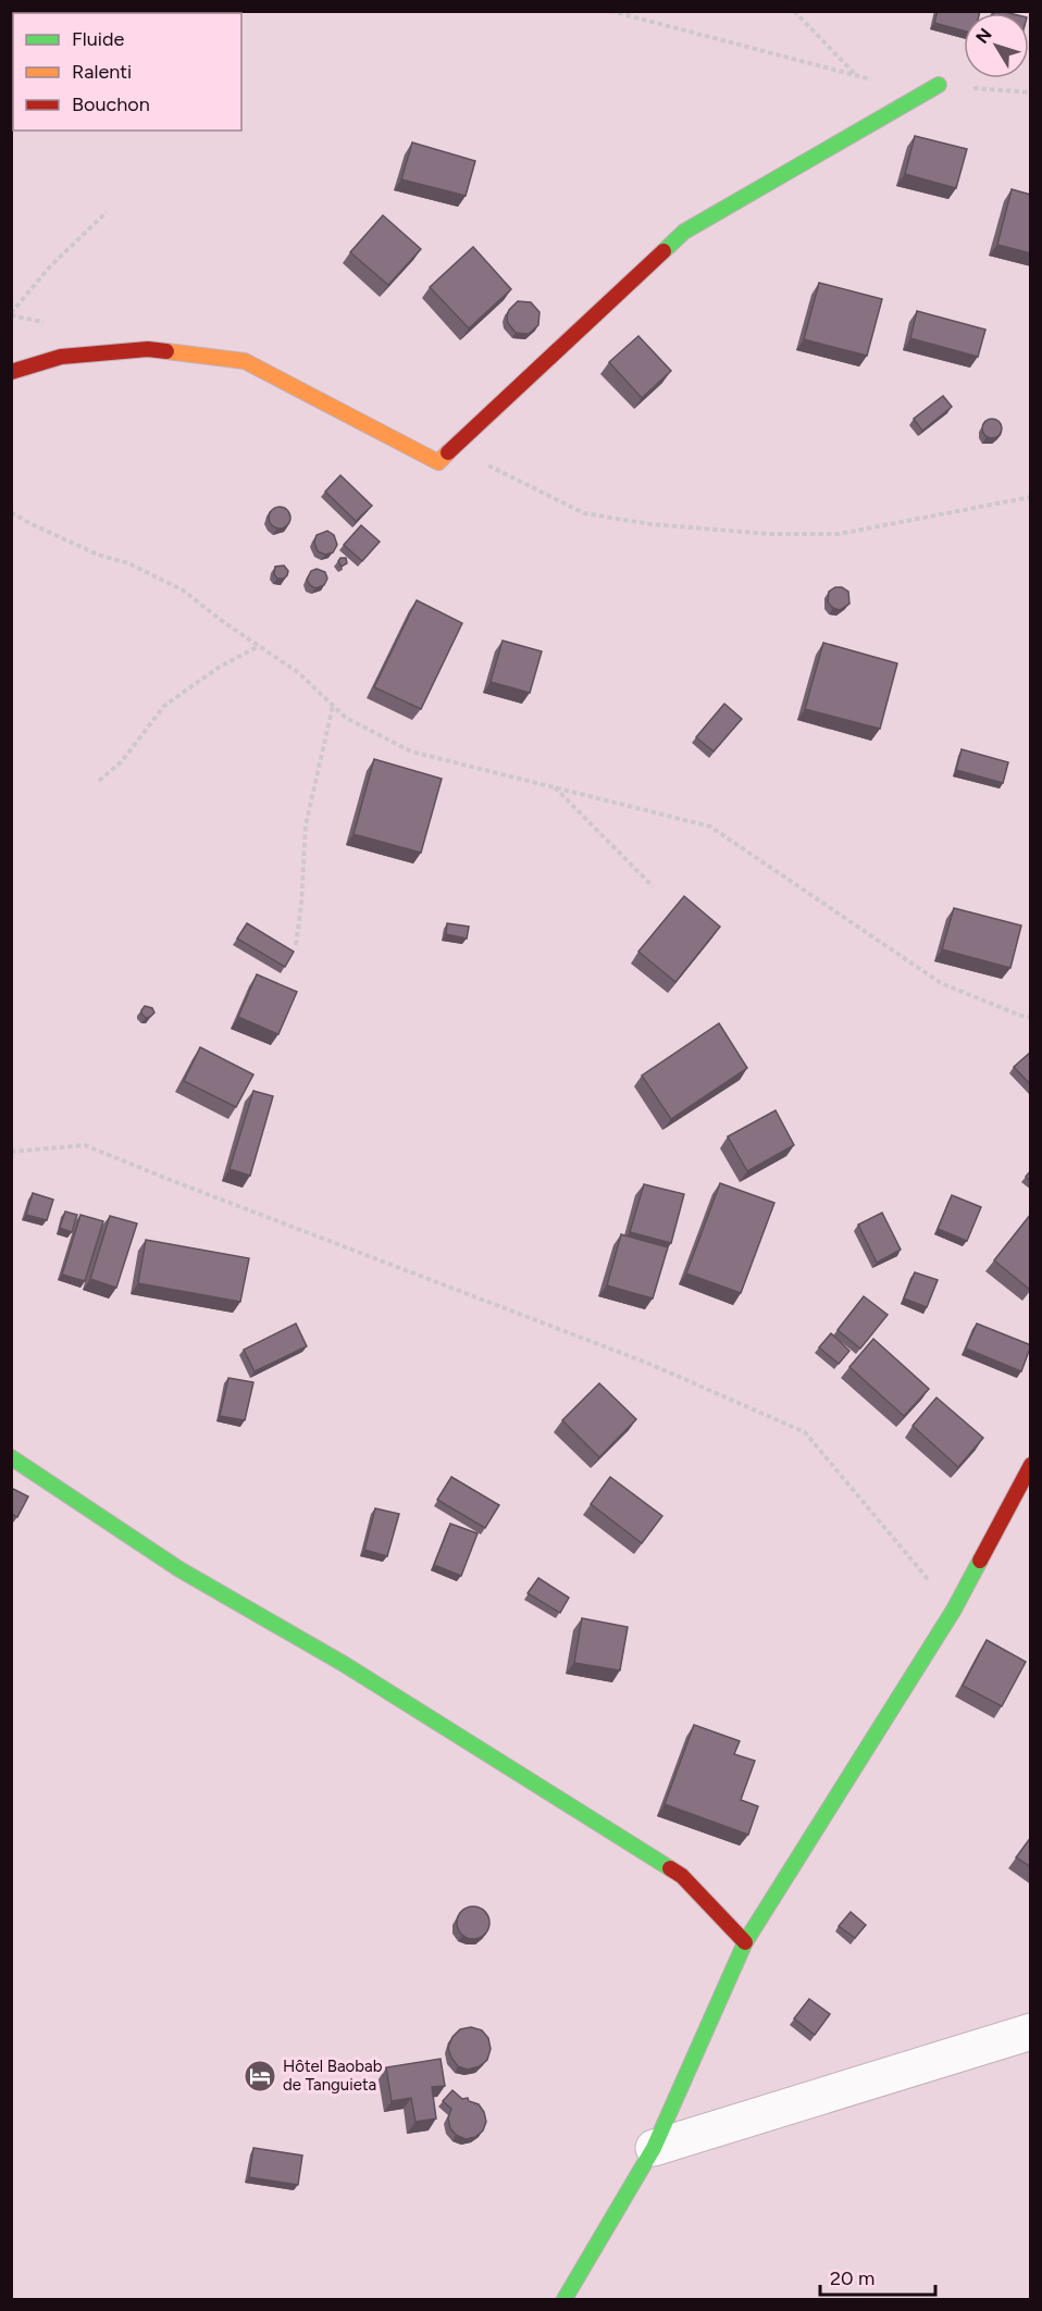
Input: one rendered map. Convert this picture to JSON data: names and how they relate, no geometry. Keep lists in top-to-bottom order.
{
  "places": {
    "hotel": ["Hôtel Baobab de Tanguieta"]
  },
  "legend": ["Fluide", "Ralenti", "Bouchon"],
  "scale_bar": "20 m",
  "north": "top left"
}
